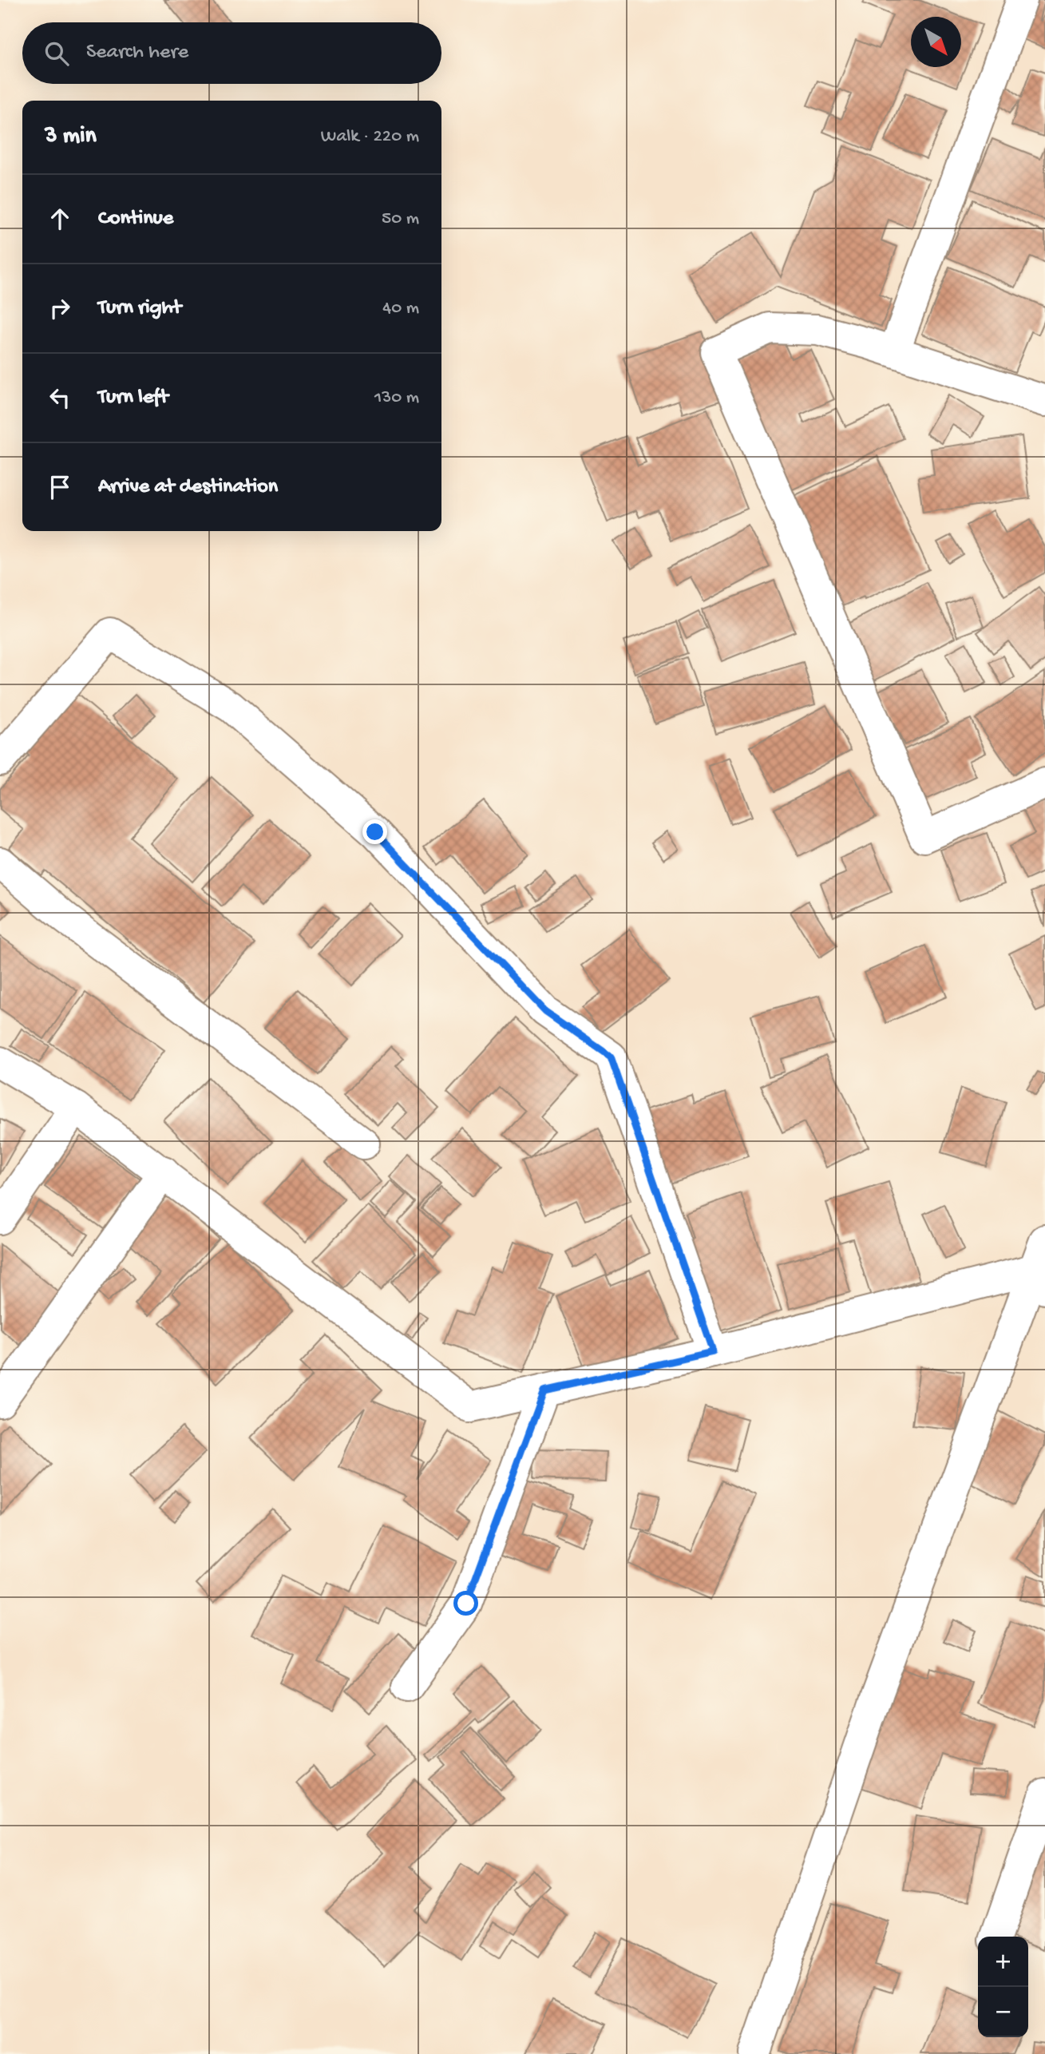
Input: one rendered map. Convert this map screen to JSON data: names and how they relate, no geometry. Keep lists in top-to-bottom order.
{
  "north": "bottom right",
  "page": {
    "search": "Search here",
    "heading": ["3 min", "Walk · 220 m"],
    "list": [
      ["Continue", "50 m"],
      ["Turn right", "40 m"],
      ["Turn left", "130 m"],
      "Arrive at destination"
    ],
    "map_buttons": ["+", "−"]
  }
}
